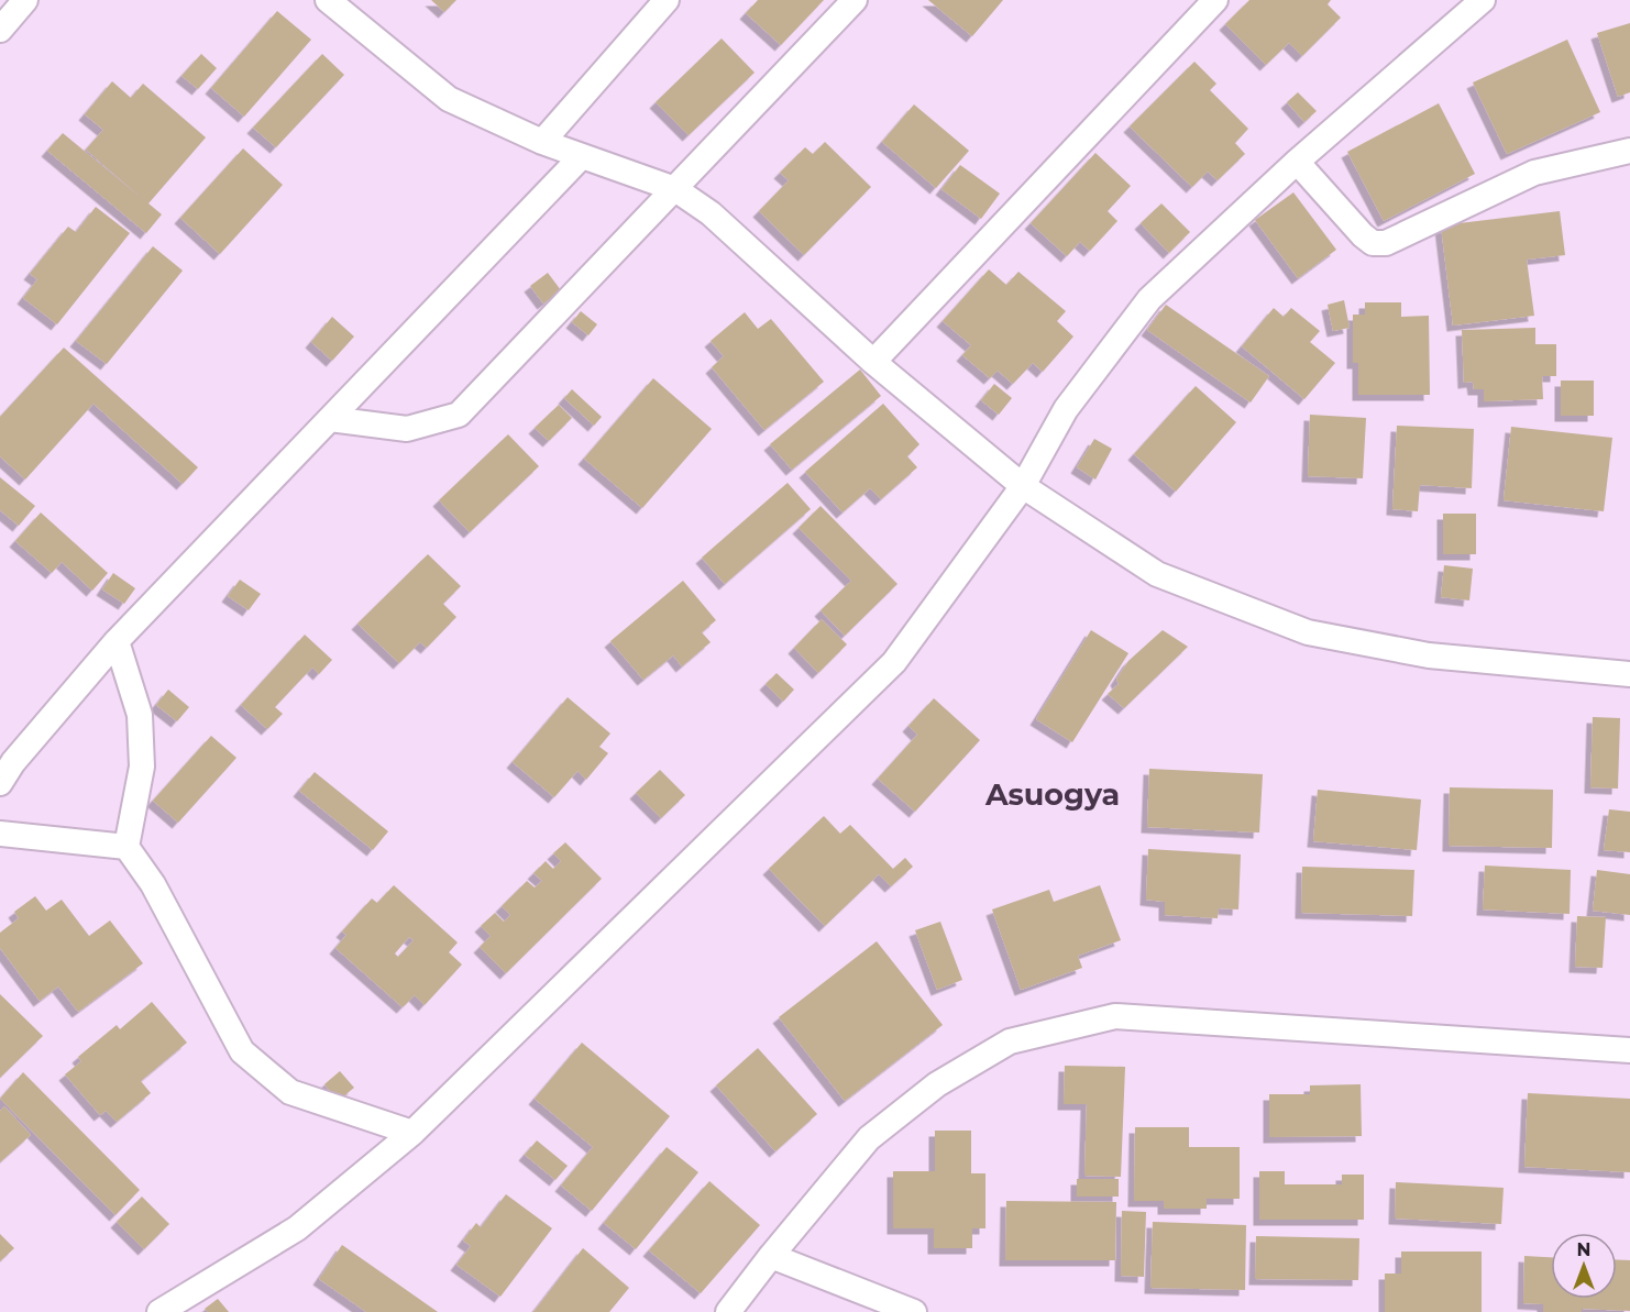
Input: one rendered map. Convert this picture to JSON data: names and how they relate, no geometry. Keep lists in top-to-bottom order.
{
  "districts": ["Asuogya"],
  "north": "top"
}
